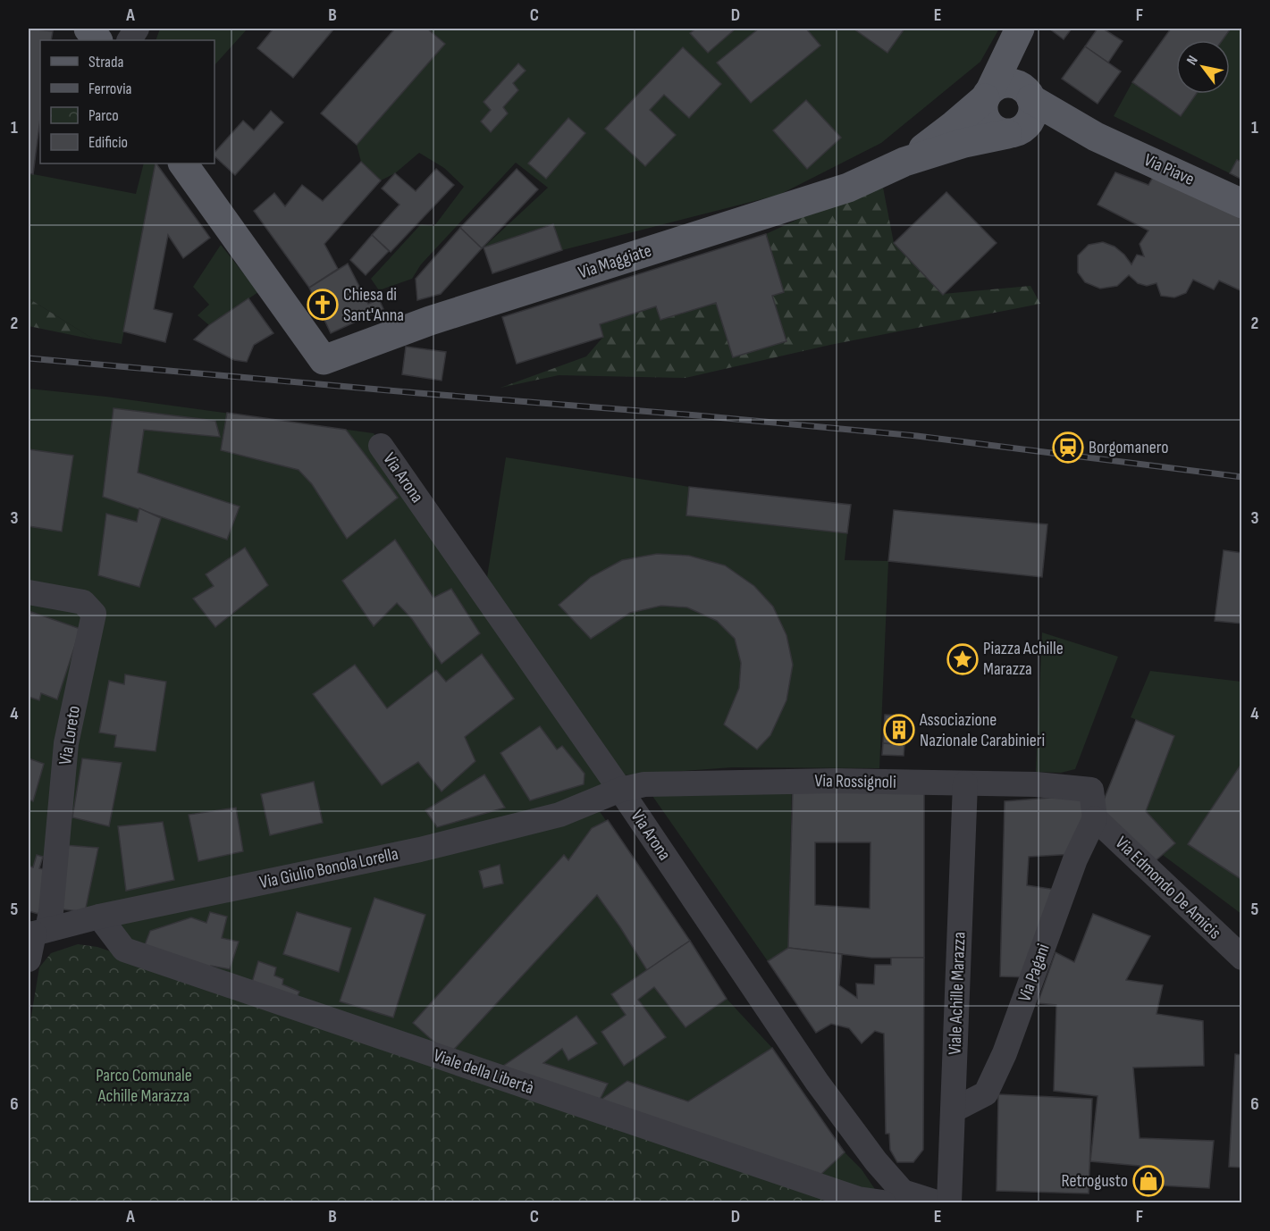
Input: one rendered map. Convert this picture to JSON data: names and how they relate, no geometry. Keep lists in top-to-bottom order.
{
  "streets": {
    "main road": ["Via Piave", "Via Maggiate"],
    "street": [
      "Via Arona",
      "Via Loreto",
      "Via Rossignoli",
      "Via Giulio Bonola Lorella",
      "Via Edmondo De Amicis",
      "Via Pagani",
      "Viale Achille Marazza",
      "Viale della Libertà"
    ]
  },
  "crossings": [
    ["Via Piave", "Via Maggiate"],
    ["Via Arona", "Via Rossignoli"],
    ["Via Arona", "Via Giulio Bonola Lorella"],
    ["Via Arona", "Viale della Libertà"],
    ["Via Loreto", "Via Giulio Bonola Lorella"],
    ["Via Rossignoli", "Via Giulio Bonola Lorella"],
    ["Via Rossignoli", "Via Edmondo De Amicis"],
    ["Via Rossignoli", "Via Pagani"],
    ["Via Rossignoli", "Viale Achille Marazza"],
    ["Via Giulio Bonola Lorella", "Viale della Libertà"],
    ["Via Edmondo De Amicis", "Via Pagani"],
    ["Via Pagani", "Viale Achille Marazza"]
  ],
  "parks": ["Parco Comunale Achille Marazza"],
  "places": {
    "church": ["Chiesa di Sant'Anna"],
    "station": ["Borgomanero"],
    "place": ["Piazza Achille Marazza"],
    "building": ["Associazione Nazionale Carabinieri"],
    "shop": ["Retrogusto"]
  },
  "legend": [
    "Strada",
    "Ferrovia",
    "Parco",
    "Edificio"
  ],
  "north": "top left",
  "grid": {
    "columns": [
      "A",
      "B",
      "C",
      "D",
      "E",
      "F"
    ],
    "rows": [
      "1",
      "2",
      "3",
      "4",
      "5",
      "6"
    ]
  }
}
